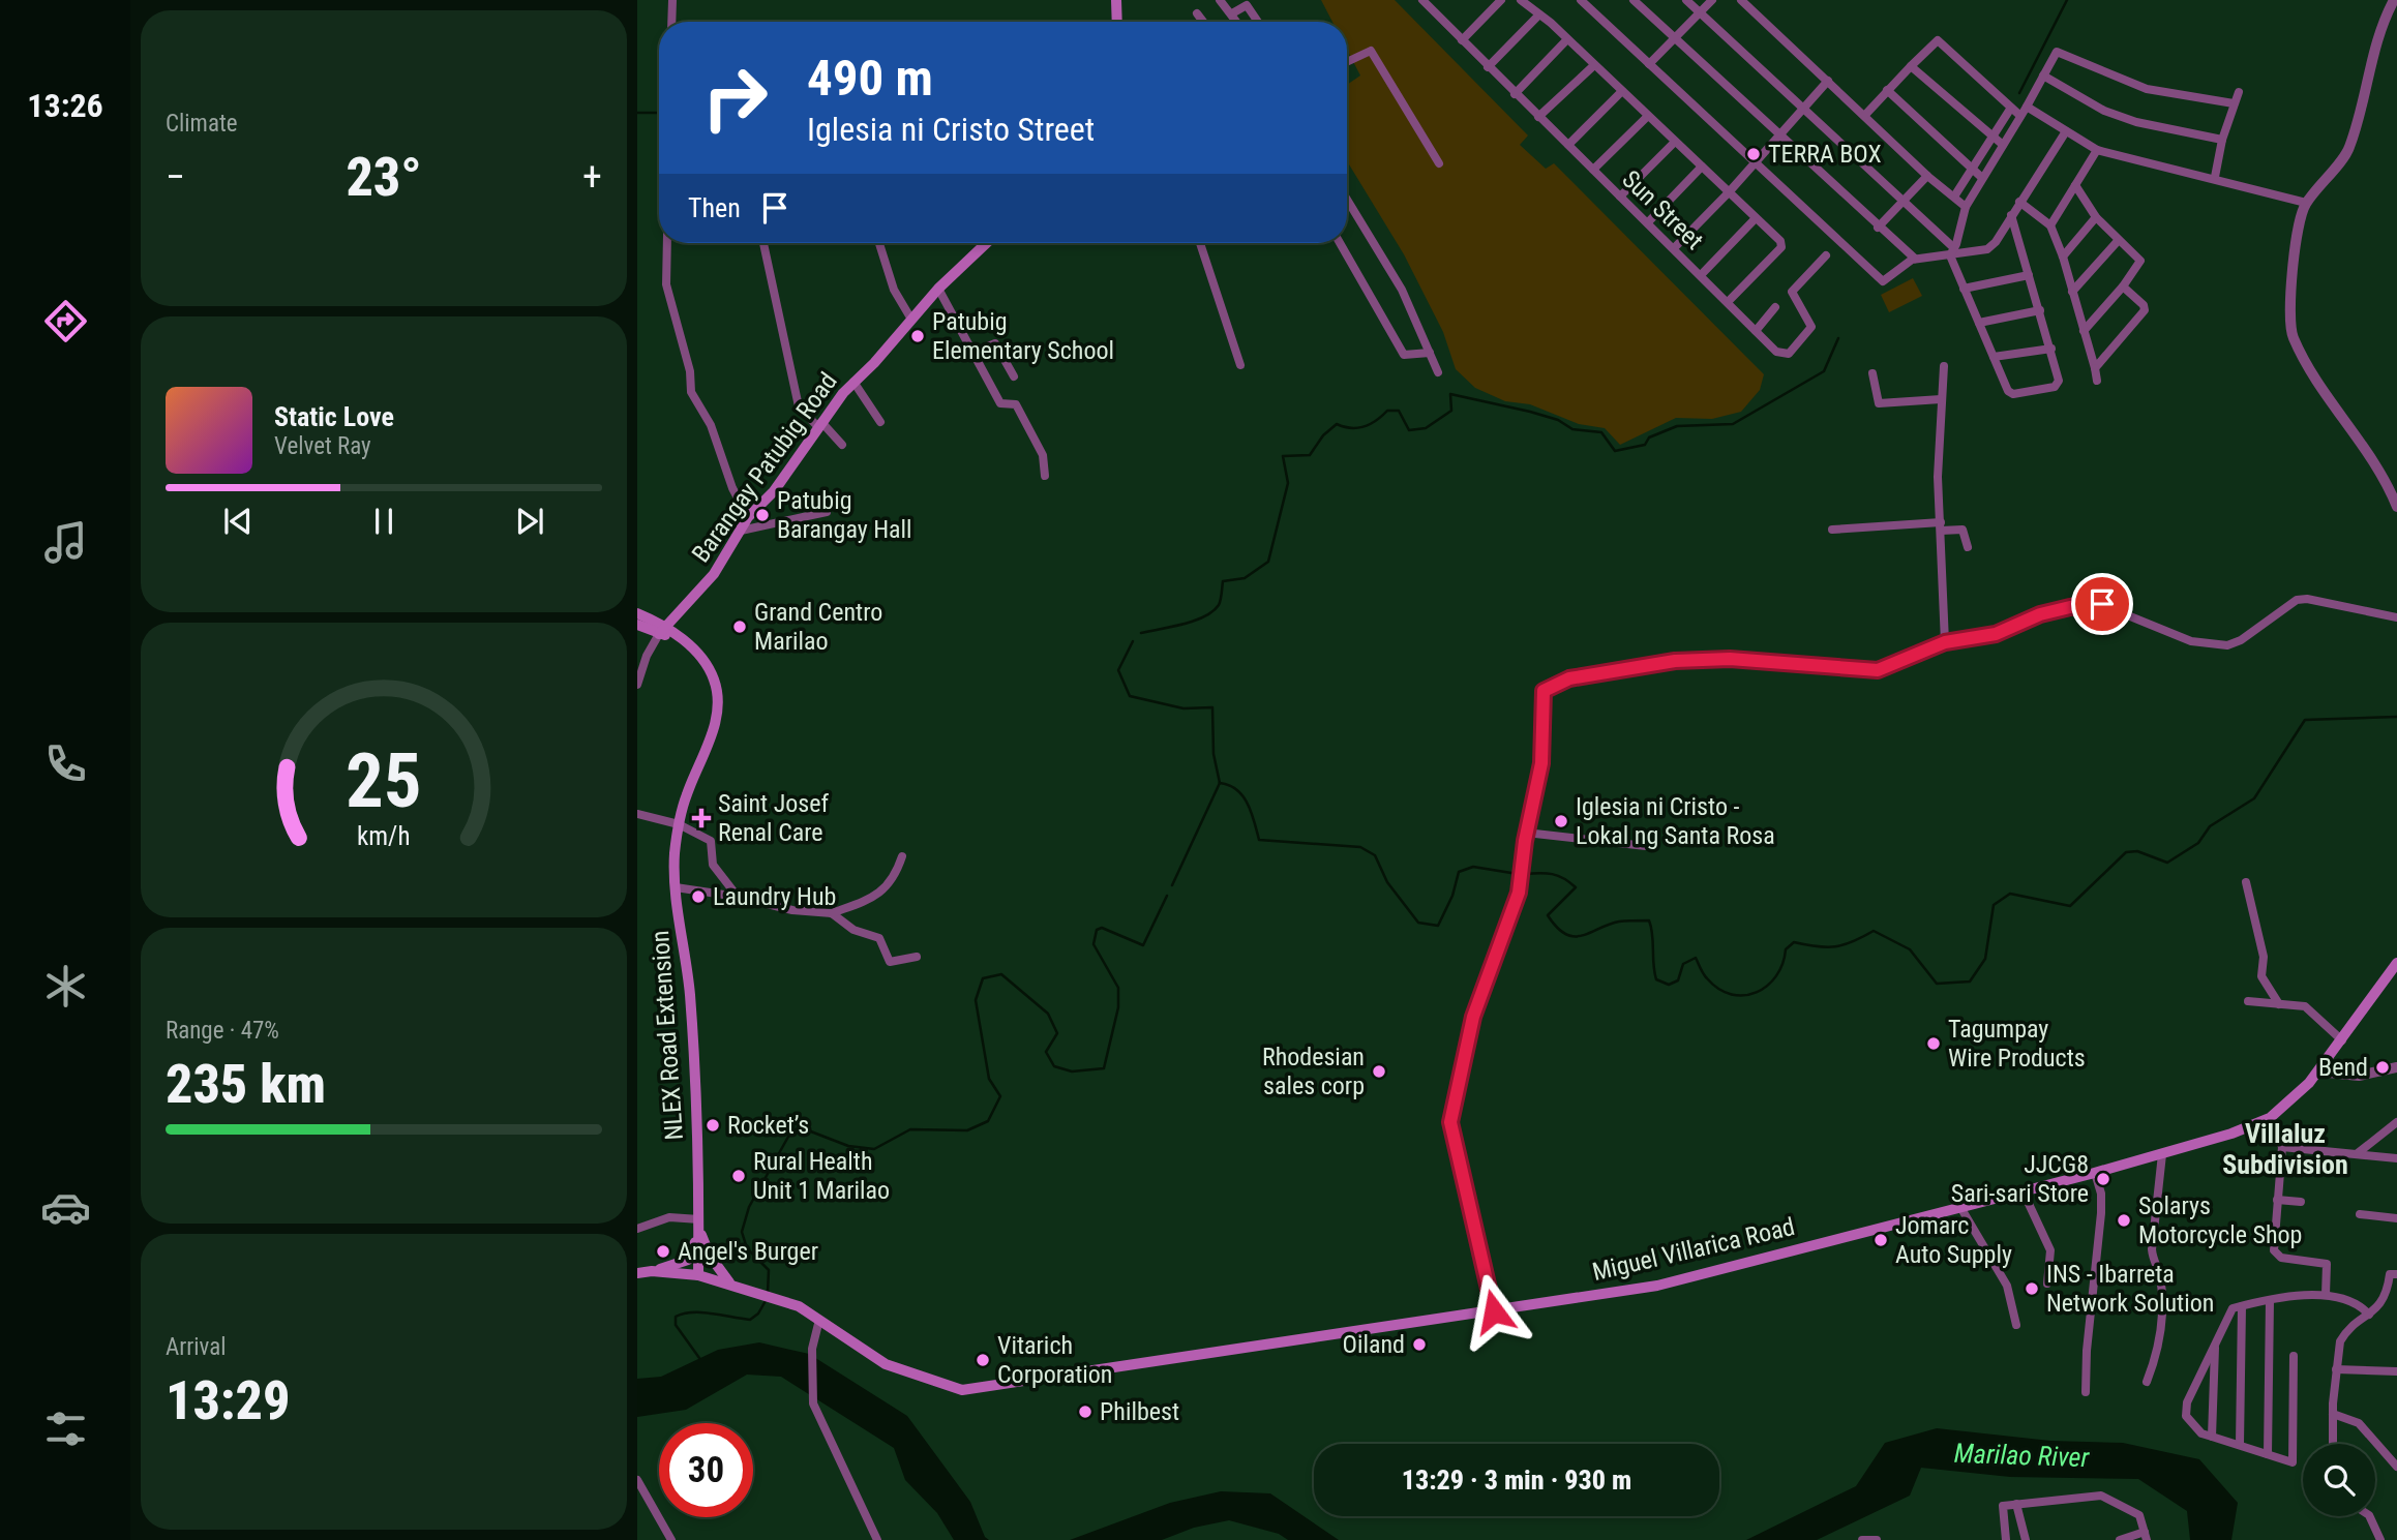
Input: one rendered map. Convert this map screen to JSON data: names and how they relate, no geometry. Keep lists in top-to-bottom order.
{
  "streets": {
    "main road": ["Barangay Patubig Road", "NLEX Road Extension", "Miguel Villarica Road"],
    "street": ["Sun Street"]
  },
  "crossings": [
    ["Barangay Patubig Road", "NLEX Road Extension"],
    ["NLEX Road Extension", "Miguel Villarica Road"]
  ],
  "districts": ["Villaluz Subdivision"],
  "water": ["Marilao River"],
  "places": {
    "other": [
      "TERRA BOX",
      "Patubig Elementary School",
      "Patubig Barangay Hall",
      "Grand Centro Marilao",
      "Iglesia ni Cristo - Lokal ng Santa Rosa",
      "Laundry Hub",
      "Tagumpay Wire Products",
      "Bend",
      "Rhodesian sales corp",
      "Rocket’s",
      "Rural Health Unit 1 Marilao",
      "JJCG8 Sari-sari Store",
      "Solarys Motorcycle Shop",
      "Jomarc Auto Supply",
      "Angel's Burger",
      "INS - Ibarreta Network Solution",
      "Oiland",
      "Vitarich Corporation",
      "Philbest"
    ],
    "health": ["Saint Josef Renal Care"]
  },
  "page": {
    "tabs": "13:26",
    "tile": [
      "Climate",
      ["Range · 47%", "235 km"],
      ["Arrival", "13:29"]
    ],
    "turn": ["490 m", "Iglesia ni Cristo Street"],
    "heat": ["−", "23°", "+"],
    "then": "Then",
    "song": ["Static Love", "Velvet Ray"],
    "limit": "30",
    "trip": "13:29 · 3 min · 930 m",
    "gauge": ["25", "km/h"]
  }
}
